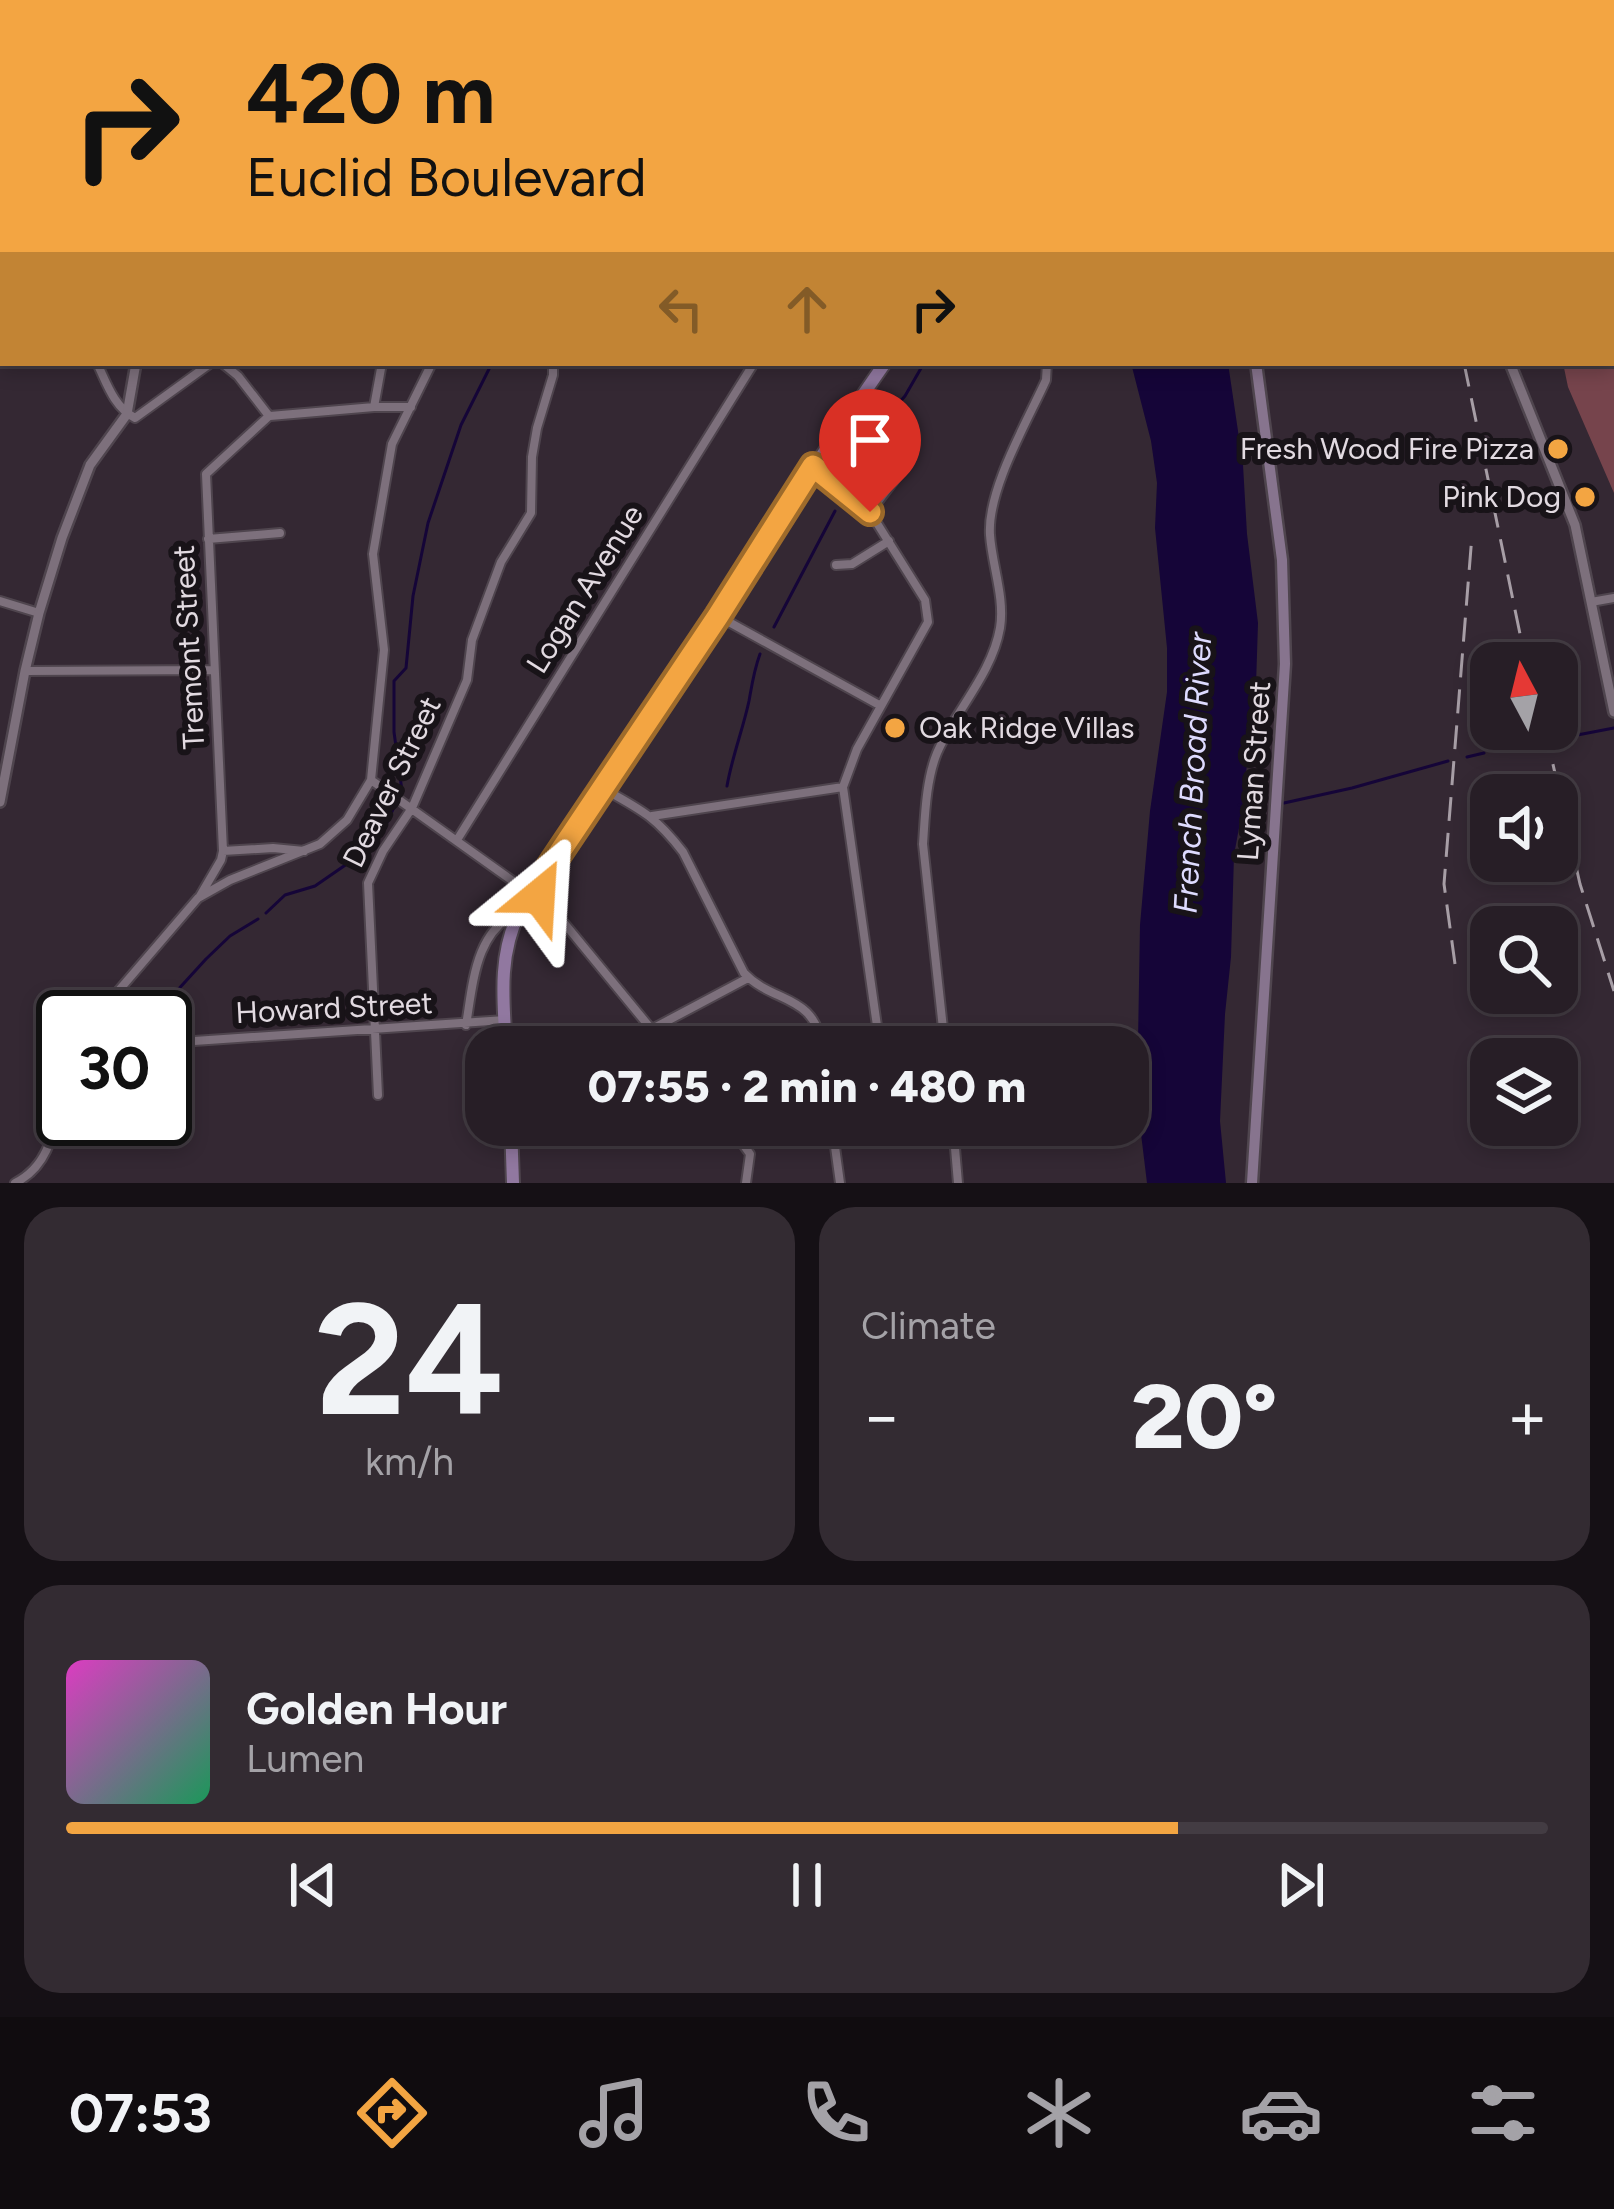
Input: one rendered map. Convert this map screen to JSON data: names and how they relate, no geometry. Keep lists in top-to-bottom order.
{
  "streets": {
    "main road": ["Lyman Street"],
    "street": [
      "Logan Avenue",
      "Tremont Street",
      "Deaver Street",
      "Howard Street"
    ]
  },
  "crossings": [
    ["Deaver Street", "Howard Street"]
  ],
  "water": ["French Broad River"],
  "places": ["Fresh Wood Fire Pizza", "Pink Dog", "Oak Ridge Villas"],
  "north": "top",
  "page": {
    "turn": ["420 m", "Euclid Boulevard"],
    "limit": "30",
    "trip": "07:55 · 2 min · 480 m",
    "tile": [
      ["24", "km/h"],
      "Climate"
    ],
    "heat": ["−", "20°", "+"],
    "song": ["Golden Hour", "Lumen"],
    "tabs": "07:53"
  }
}
